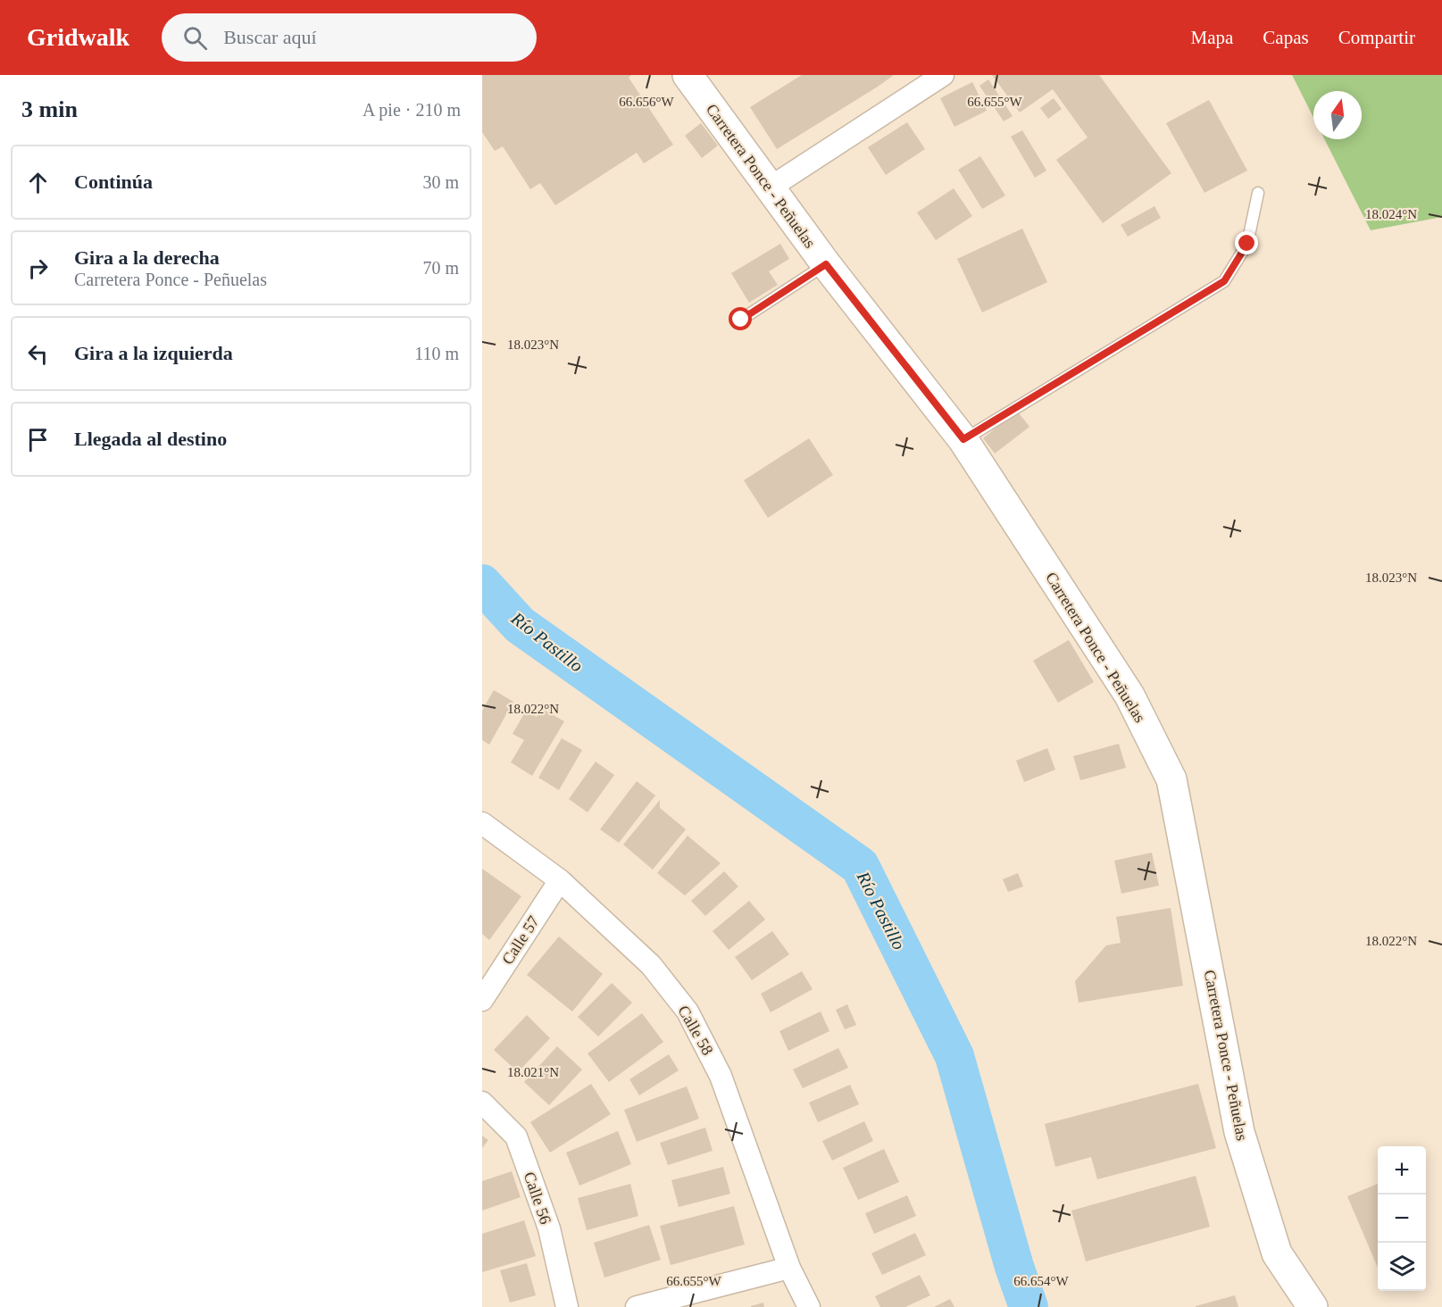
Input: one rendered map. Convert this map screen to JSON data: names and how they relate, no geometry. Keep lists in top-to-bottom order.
{
  "streets": {
    "main road": ["Carretera Ponce - Peñuelas"],
    "street": ["Calle 57", "Calle 58", "Calle 56"]
  },
  "crossings": [
    ["Calle 57", "Calle 58"]
  ],
  "water": ["Río Pastillo"],
  "north": "top",
  "page": {
    "header": "Gridwalk",
    "search": "Buscar aquí",
    "nav": ["Mapa", "Capas", "Compartir"],
    "heading": ["3 min", "A pie · 210 m"],
    "list": [
      ["Continúa", "30 m"],
      ["Gira a la derecha", "Carretera Ponce - Peñuelas", "70 m"],
      ["Gira a la izquierda", "110 m"],
      "Llegada al destino"
    ],
    "map_buttons": ["+", "−"]
  },
  "coordinates": [
    "66.656°W",
    "66.655°W",
    "18.024°N",
    "18.023°N",
    "18.022°N",
    "18.021°N",
    "66.654°W"
  ]
}
